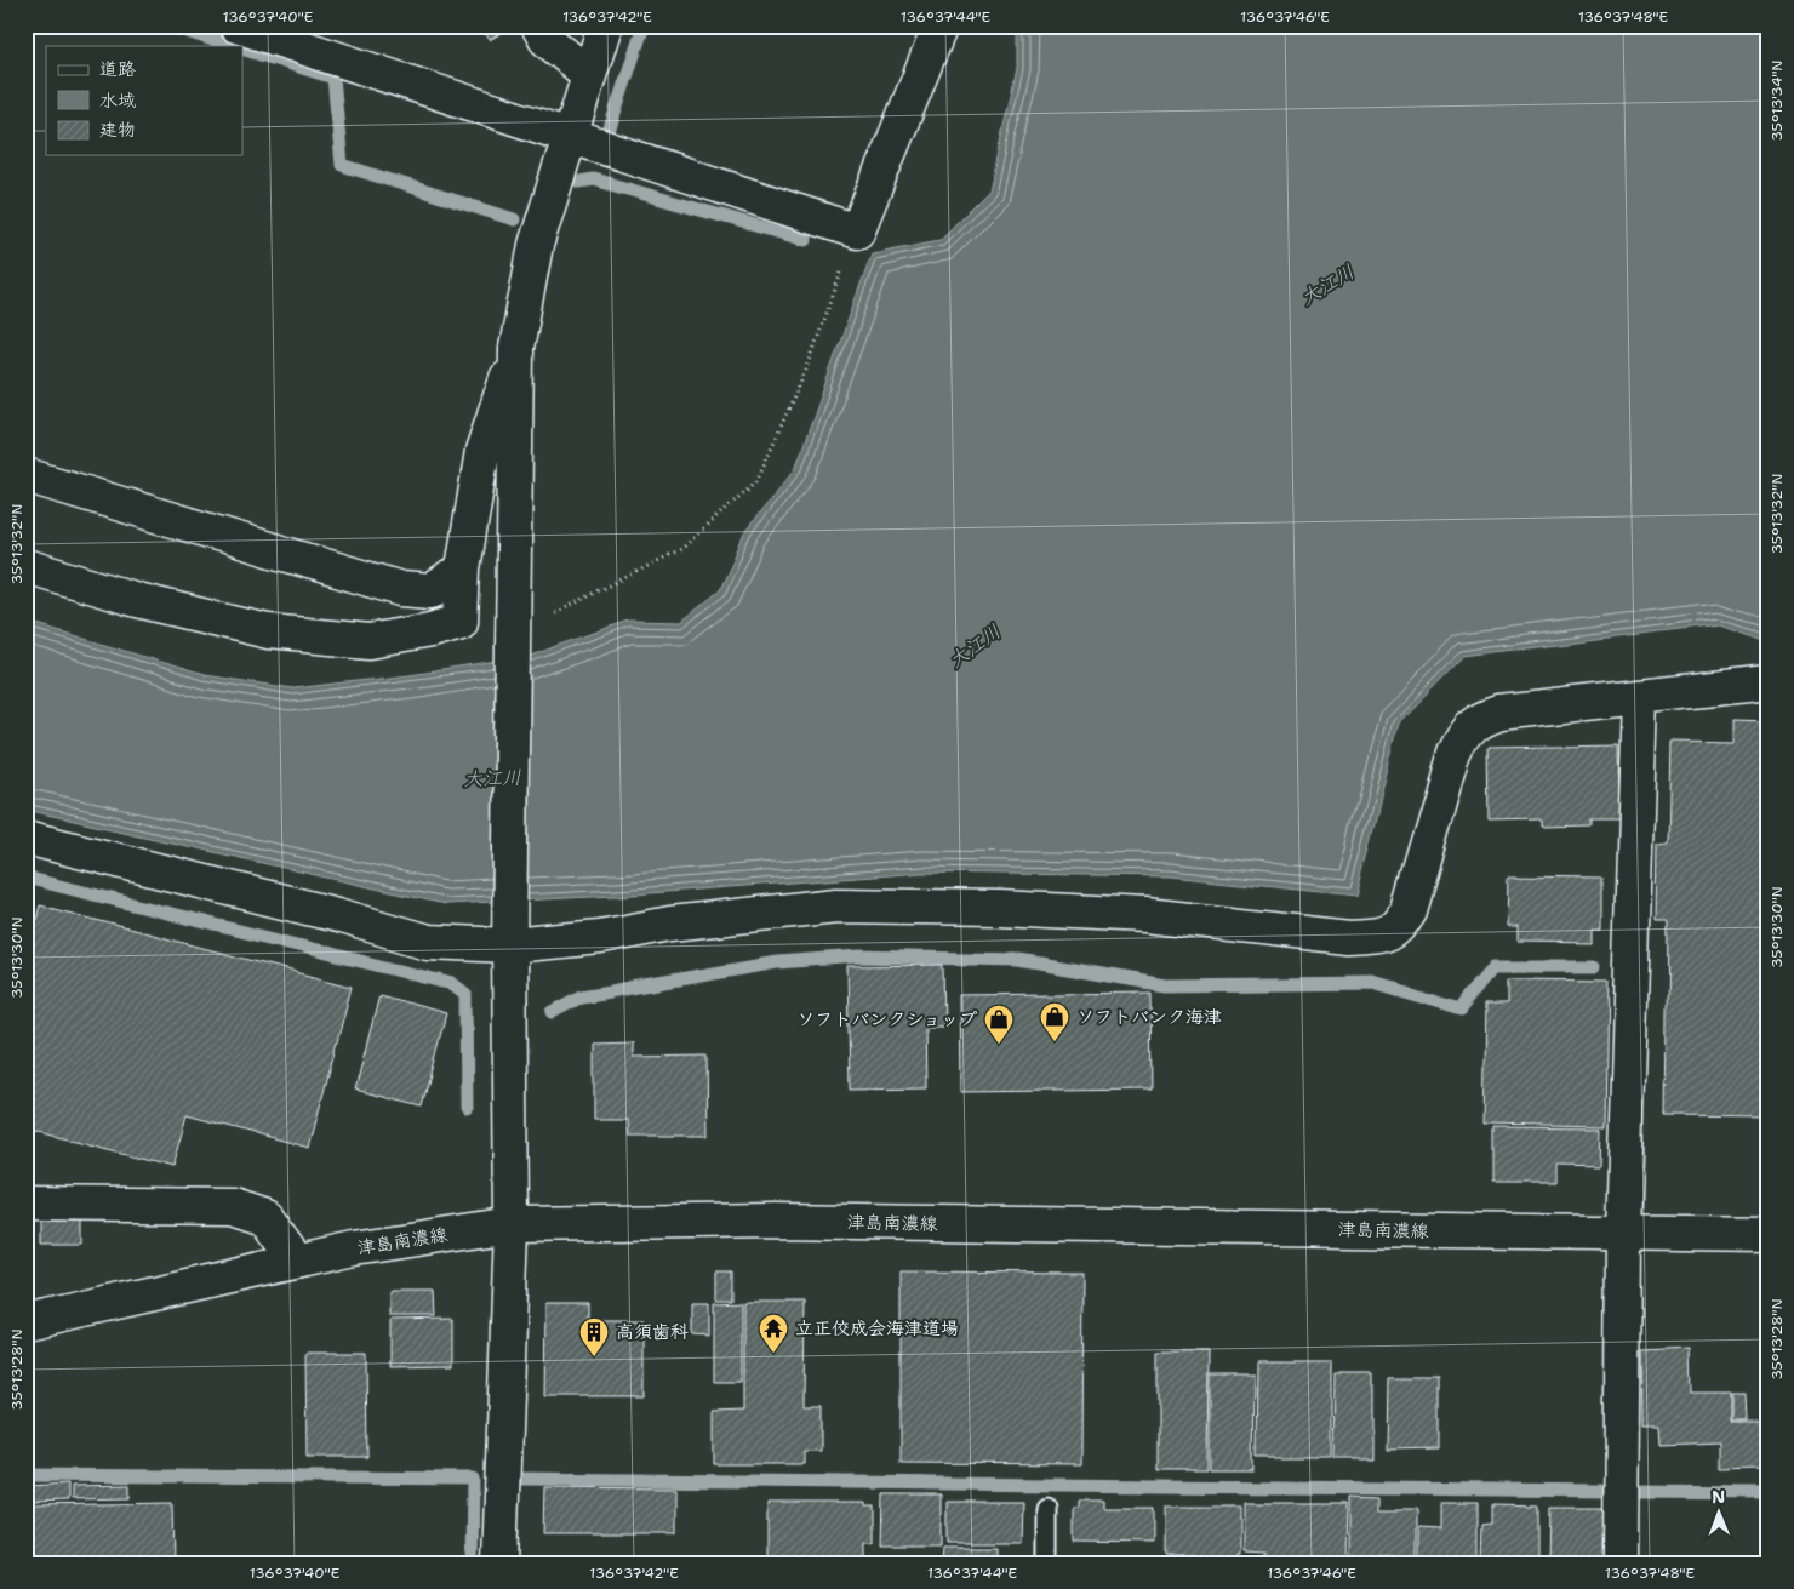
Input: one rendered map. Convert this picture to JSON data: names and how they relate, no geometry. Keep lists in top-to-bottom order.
{
  "streets": {
    "street": ["津島南濃線"]
  },
  "water": ["大江川"],
  "places": {
    "shop": ["ソフトバンク海津", "ソフトバンクショップ"],
    "temple": ["立正佼成会海津道場"],
    "building": ["高須歯科"]
  },
  "legend": ["道路", "水域", "建物"],
  "north": "top",
  "coordinates": [
    "136°37'40\"E",
    "136°37'42\"E",
    "136°37'44\"E",
    "136°37'46\"E",
    "136°37'48\"E",
    "35°13'34\"N",
    "35°13'32\"N",
    "35°13'30\"N",
    "35°13'28\"N"
  ]
}
